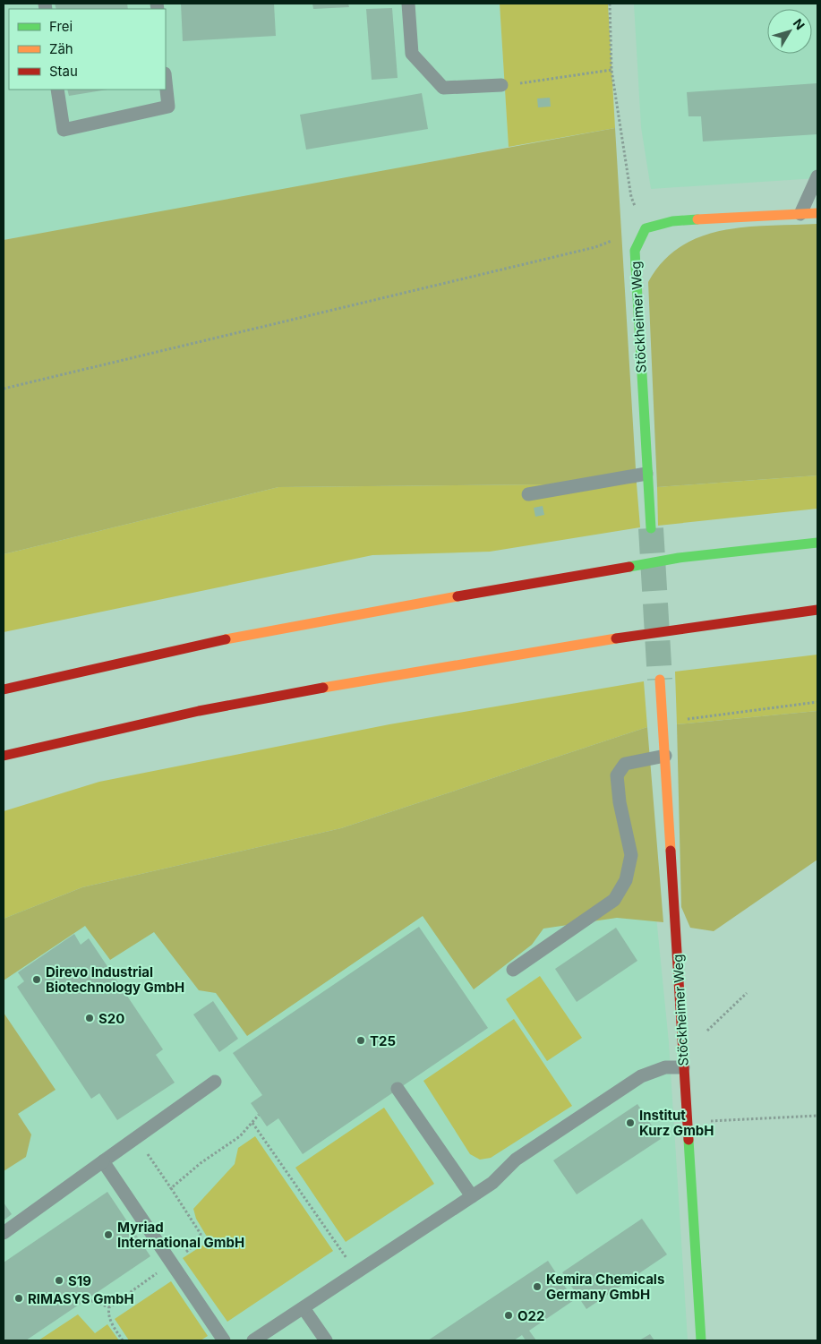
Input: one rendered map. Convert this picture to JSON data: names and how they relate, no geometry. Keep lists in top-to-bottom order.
{
  "streets": {
    "main road": ["Stöckheimer Weg"]
  },
  "places": [
    "Direvo Industrial Biotechnology GmbH",
    "S20",
    "T25",
    "Institut Kurz GmbH",
    "Myriad International GmbH",
    "S19",
    "Kemira Chemicals Germany GmbH",
    "RIMASYS GmbH",
    "O22"
  ],
  "legend": ["Frei", "Zäh", "Stau"],
  "north": "top right"
}
